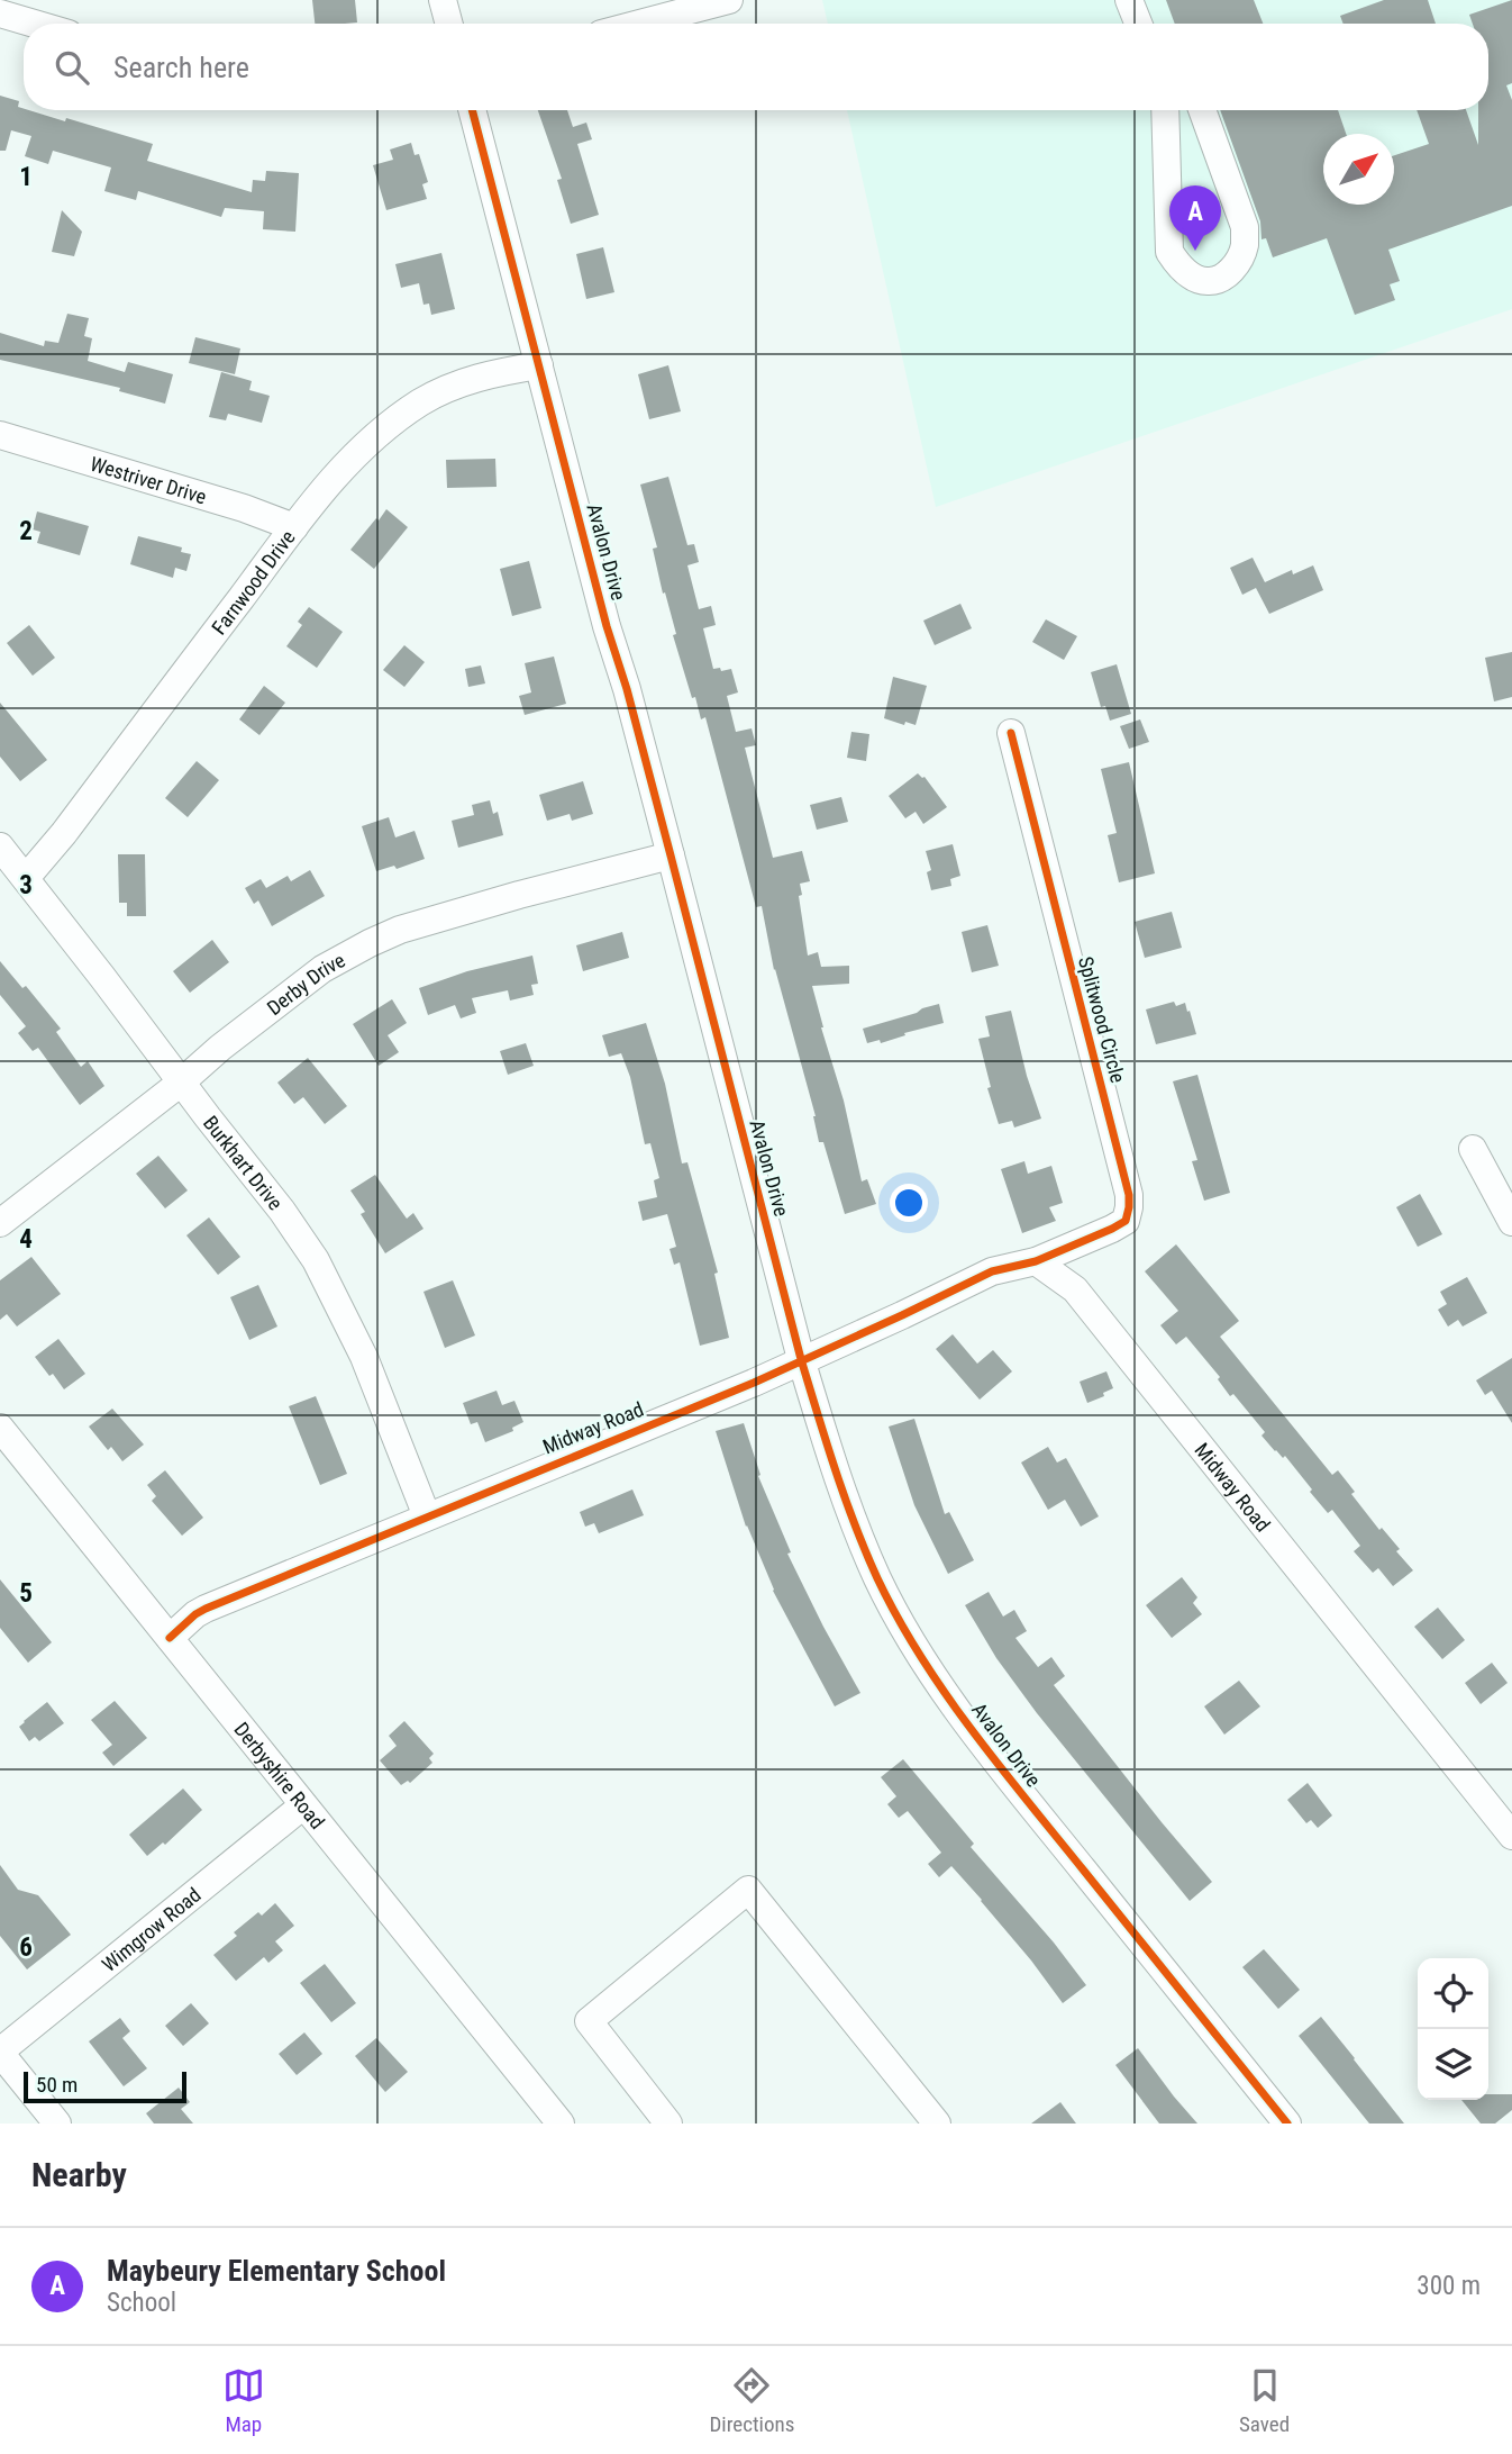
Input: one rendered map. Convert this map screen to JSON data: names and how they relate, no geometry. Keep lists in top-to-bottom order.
{
  "streets": {
    "street": [
      "Westriver Drive",
      "Avalon Drive",
      "Farnwood Drive",
      "Derby Drive",
      "Splitwood Circle",
      "Burkhart Drive",
      "Midway Road",
      "Derbyshire Road",
      "Wimgrow Road"
    ]
  },
  "crossings": [
    ["Westriver Drive", "Farnwood Drive"],
    ["Avalon Drive", "Farnwood Drive"],
    ["Avalon Drive", "Derby Drive"],
    ["Avalon Drive", "Midway Road"],
    ["Farnwood Drive", "Burkhart Drive"],
    ["Derby Drive", "Burkhart Drive"],
    ["Splitwood Circle", "Midway Road"],
    ["Burkhart Drive", "Midway Road"],
    ["Midway Road", "Derbyshire Road"],
    ["Derbyshire Road", "Wimgrow Road"]
  ],
  "scale_bar": "50 m",
  "north": "top right",
  "page": {
    "search": "Search here",
    "pins": "A",
    "scale": "50 m",
    "heading": "Nearby",
    "list": [
      {
        "mark": "A",
        "name": "Maybeury Elementary School",
        "note": "School",
        "value": "300 m"
      }
    ],
    "nav": ["Map", "Directions", "Saved"]
  },
  "grid": {
    "rows": [
      "1",
      "2",
      "3",
      "4",
      "5",
      "6"
    ]
  }
}
